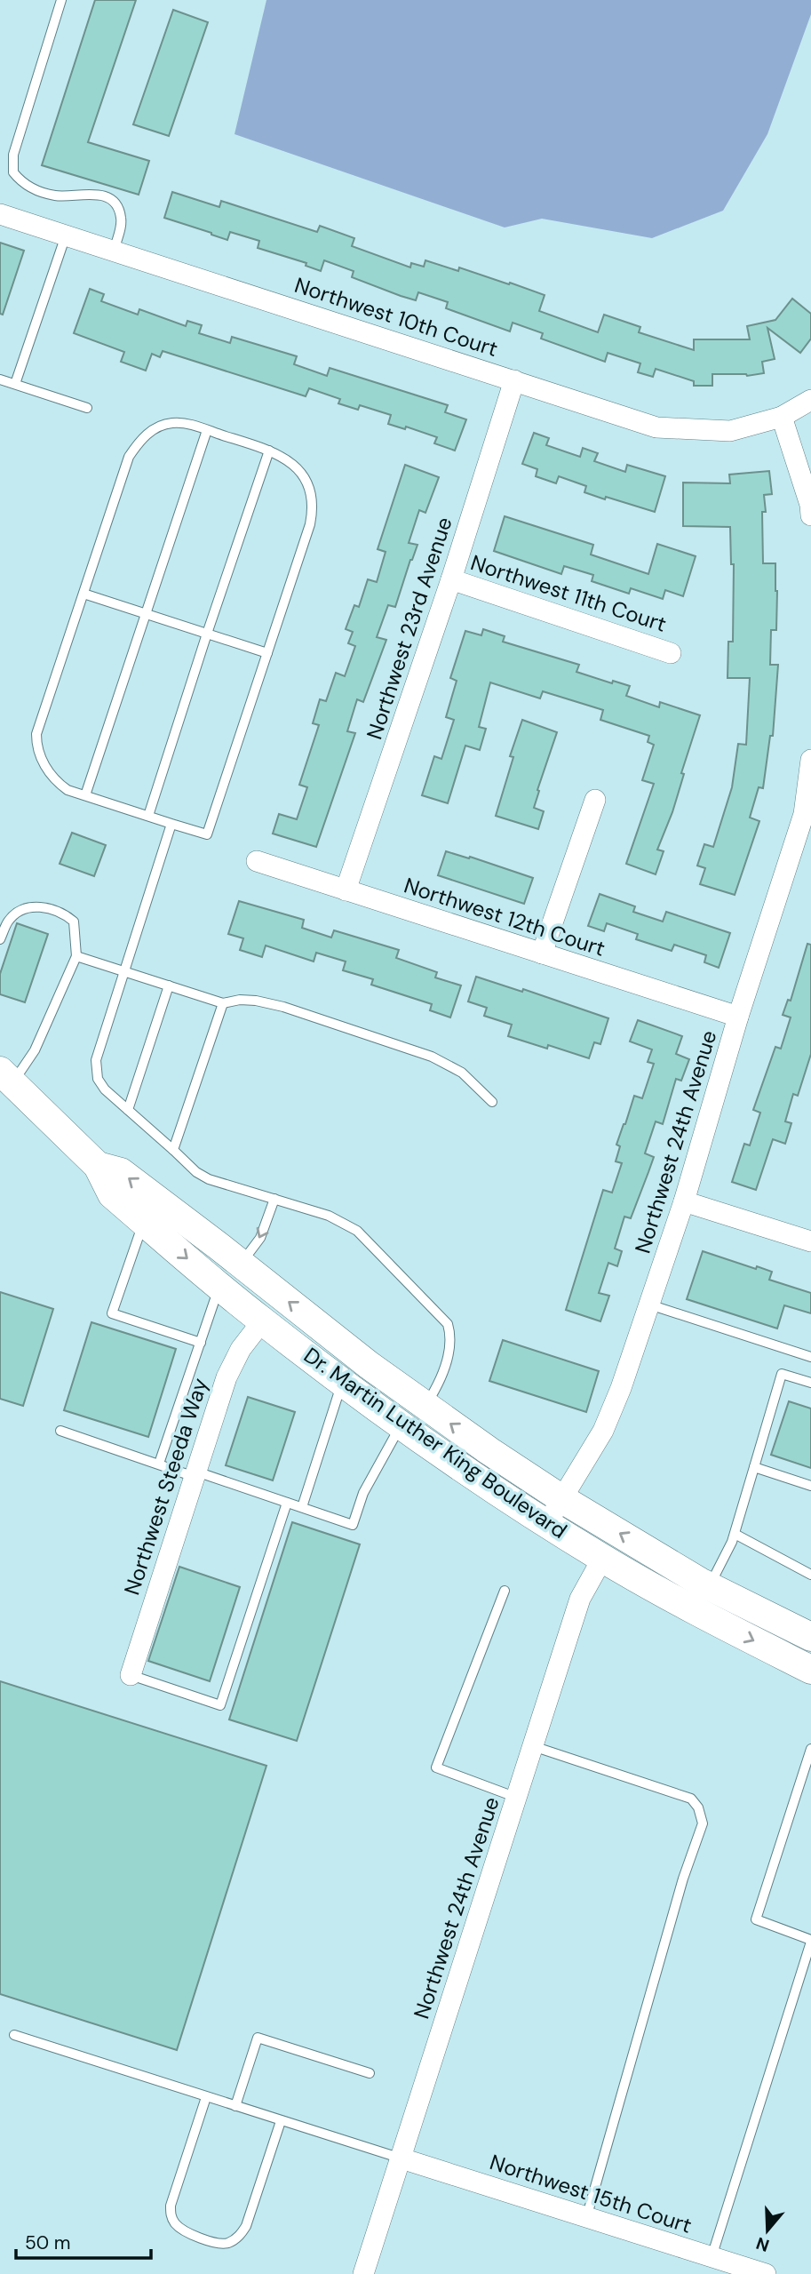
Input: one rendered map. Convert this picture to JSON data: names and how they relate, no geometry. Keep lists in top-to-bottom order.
{
  "streets": {
    "main road": ["Dr. Martin Luther King Boulevard"],
    "street": [
      "Northwest 10th Court",
      "Northwest 11th Court",
      "Northwest 23rd Avenue",
      "Northwest 12th Court",
      "Northwest 24th Avenue",
      "Northwest Steeda Way",
      "Northwest 15th Court"
    ]
  },
  "crossings": [
    ["Northwest 10th Court", "Northwest 23rd Avenue"],
    ["Northwest 11th Court", "Northwest 23rd Avenue"],
    ["Northwest 23rd Avenue", "Northwest 12th Court"],
    ["Northwest 12th Court", "Northwest 24th Avenue"],
    ["Northwest 24th Avenue", "Dr. Martin Luther King Boulevard"],
    ["Northwest 24th Avenue", "Northwest 15th Court"],
    ["Dr. Martin Luther King Boulevard", "Northwest Steeda Way"]
  ],
  "scale_bar": "50 m",
  "north": "bottom"
}
